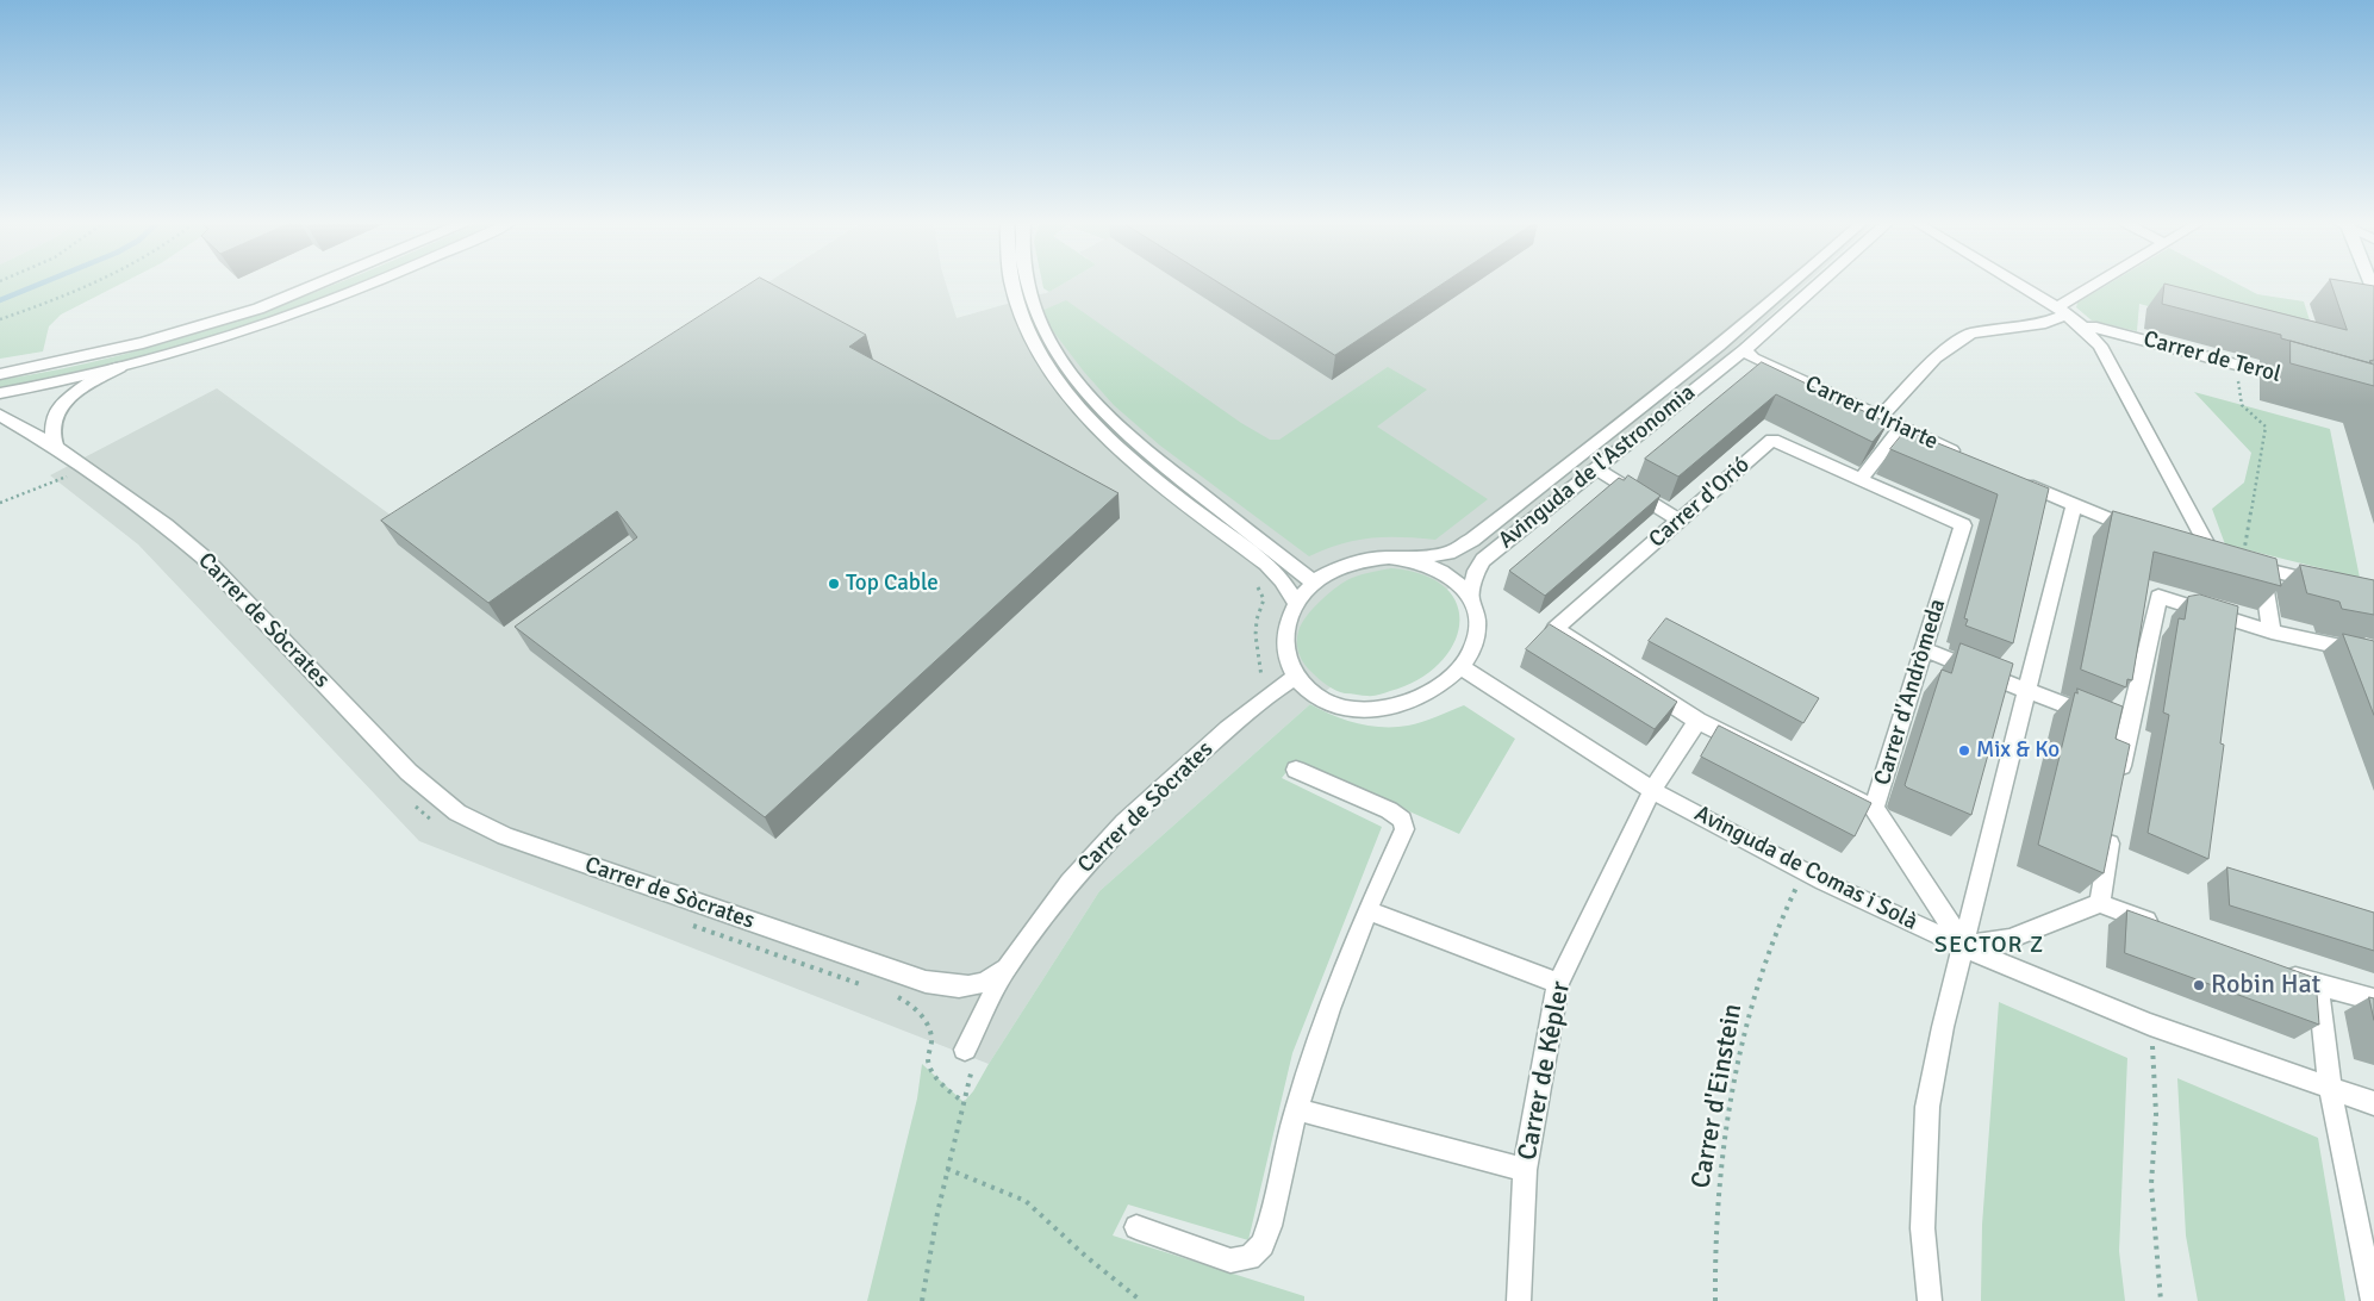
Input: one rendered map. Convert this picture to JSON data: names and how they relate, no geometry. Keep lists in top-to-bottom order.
{
  "streets": {
    "street": [
      "Carrer de Terol",
      "Carrer d'Iriarte",
      "Avinguda de l'Astronomia",
      "Carrer d'Orió",
      "Carrer de Sòcrates",
      "Carrer d'Andròmeda",
      "Avinguda de Comas i Solà",
      "Carrer de Kèpler"
    ],
    "path": ["Carrer d'Einstein"]
  },
  "crossings": [
    ["Carrer d'Iriarte", "Avinguda de l'Astronomia"],
    ["Avinguda de l'Astronomia", "Carrer de Sòcrates"],
    ["Avinguda de l'Astronomia", "Avinguda de Comas i Solà"],
    ["Carrer d'Orió", "Carrer d'Andròmeda"],
    ["Carrer d'Orió", "Carrer de Kèpler"],
    ["Carrer de Sòcrates", "Avinguda de Comas i Solà"],
    ["Carrer d'Andròmeda", "Avinguda de Comas i Solà"],
    ["Avinguda de Comas i Solà", "Carrer de Kèpler"],
    ["Avinguda de Comas i Solà", "Carrer d'Einstein"]
  ],
  "districts": ["SECTOR Z"],
  "places": ["Top Cable", "Mix & Ko", "Robin Hat"]
}
